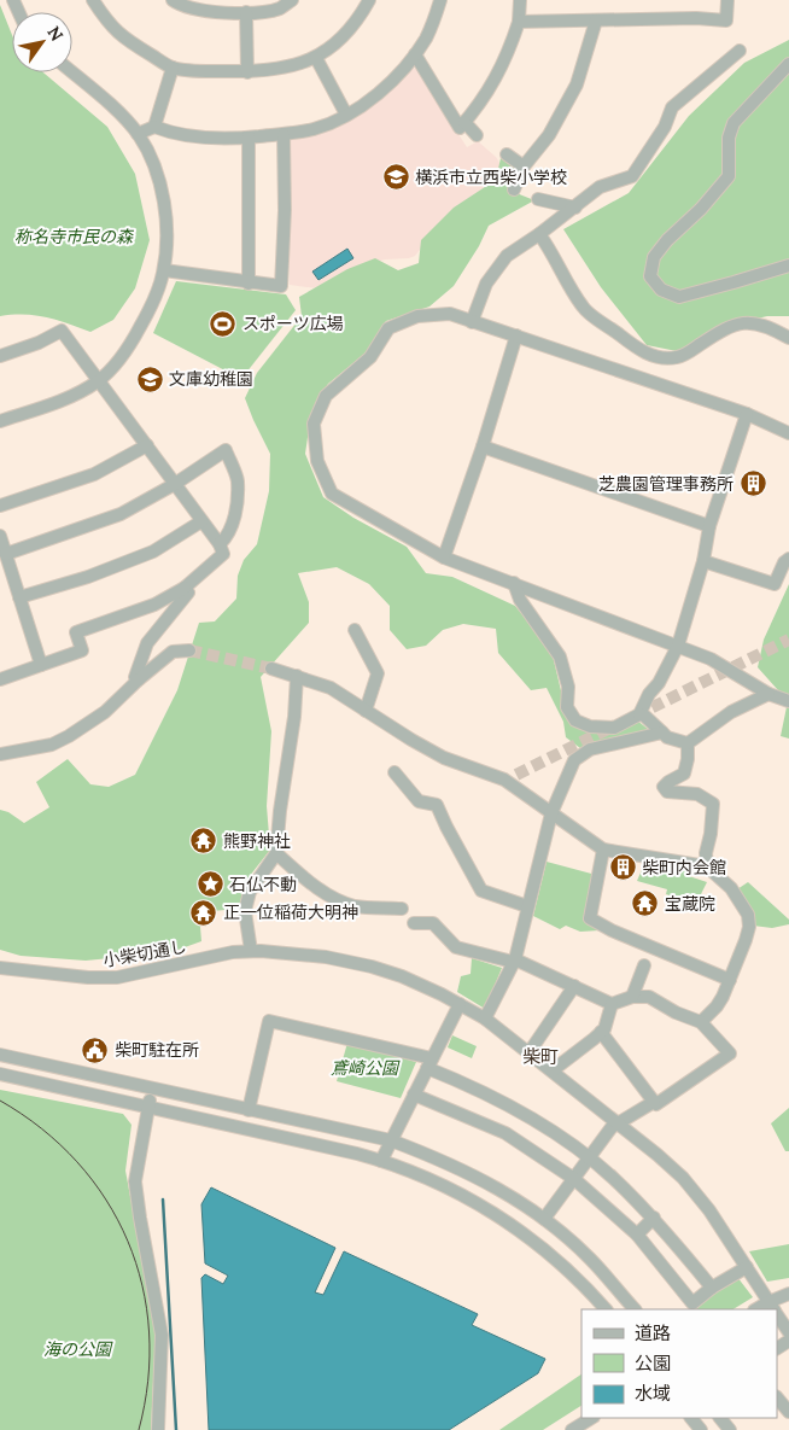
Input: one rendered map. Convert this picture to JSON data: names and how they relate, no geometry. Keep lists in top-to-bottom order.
{
  "streets": {
    "street": ["小柴切通し"]
  },
  "districts": ["柴町"],
  "parks": ["称名寺市民の森", "鳶崎公園", "海の公園"],
  "places": {
    "school or university": ["横浜市立西柴小学校", "文庫幼稚園"],
    "sports": ["スポーツ広場"],
    "building": ["芝農園管理事務所", "柴町内会館"],
    "temple": ["熊野神社", "宝蔵院", "正一位稲荷大明神"],
    "place": ["石仏不動"],
    "public building": ["柴町駐在所"]
  },
  "legend": ["道路", "公園", "水域"],
  "north": "top right"
}
